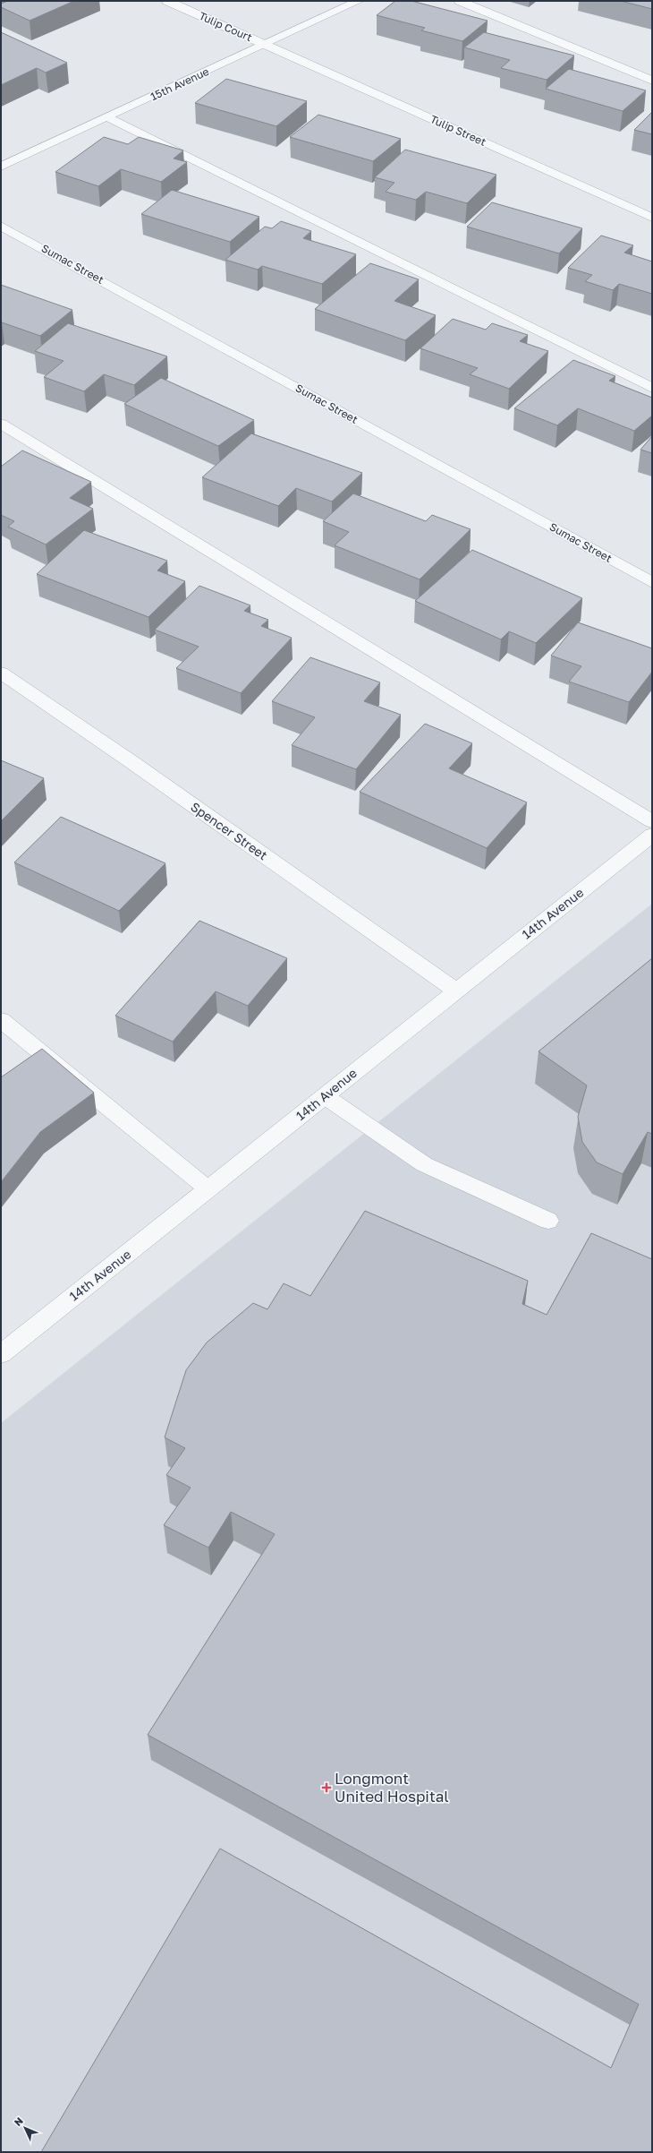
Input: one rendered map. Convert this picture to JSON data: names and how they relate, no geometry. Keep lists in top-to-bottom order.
{
  "streets": {
    "street": [
      "Tulip Court",
      "15th Avenue",
      "Tulip Street",
      "Sumac Street",
      "Spencer Street",
      "14th Avenue"
    ]
  },
  "crossings": [
    ["Tulip Court", "15th Avenue"],
    ["Tulip Court", "Tulip Street"],
    ["15th Avenue", "Tulip Street"],
    ["Spencer Street", "14th Avenue"]
  ],
  "places": {
    "health": ["Longmont United Hospital"]
  },
  "north": "top left"
}
